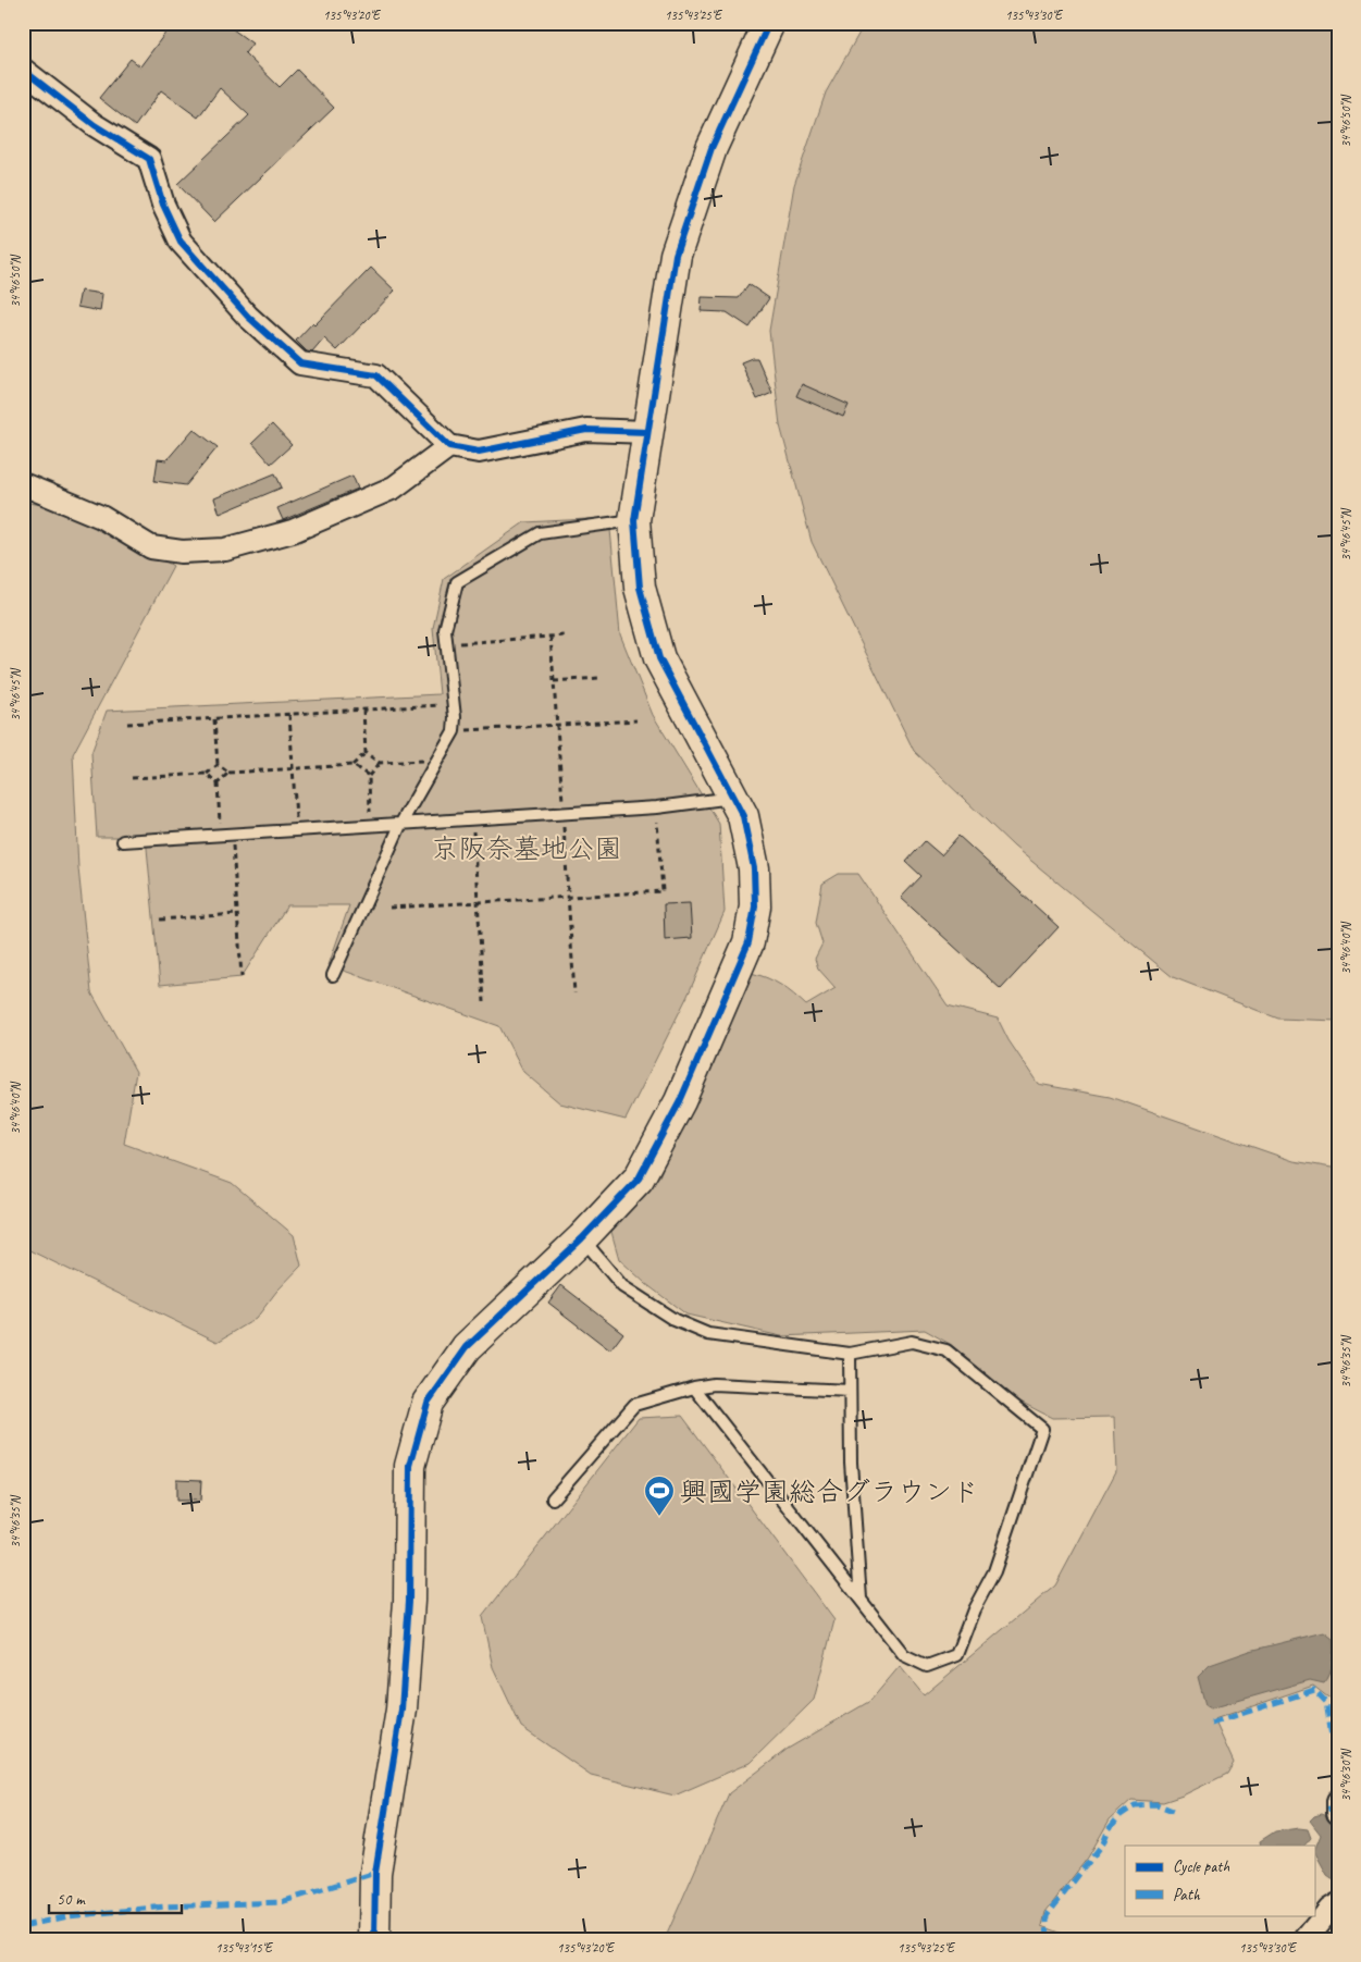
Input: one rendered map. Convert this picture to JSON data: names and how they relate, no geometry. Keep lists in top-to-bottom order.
{
  "parks": ["京阪奈墓地公園"],
  "places": {
    "sports": ["興國学園総合グラウンド"]
  },
  "legend": ["Cycle path", "Path"],
  "scale_bar": "50 m",
  "coordinates": [
    "135°43'20\"E",
    "135°43'25\"E",
    "135°43'30\"E",
    "34°46'50\"N",
    "34°46'45\"N",
    "34°46'40\"N",
    "34°46'35\"N",
    "34°46'30\"N",
    "135°43'15\"E"
  ]
}
